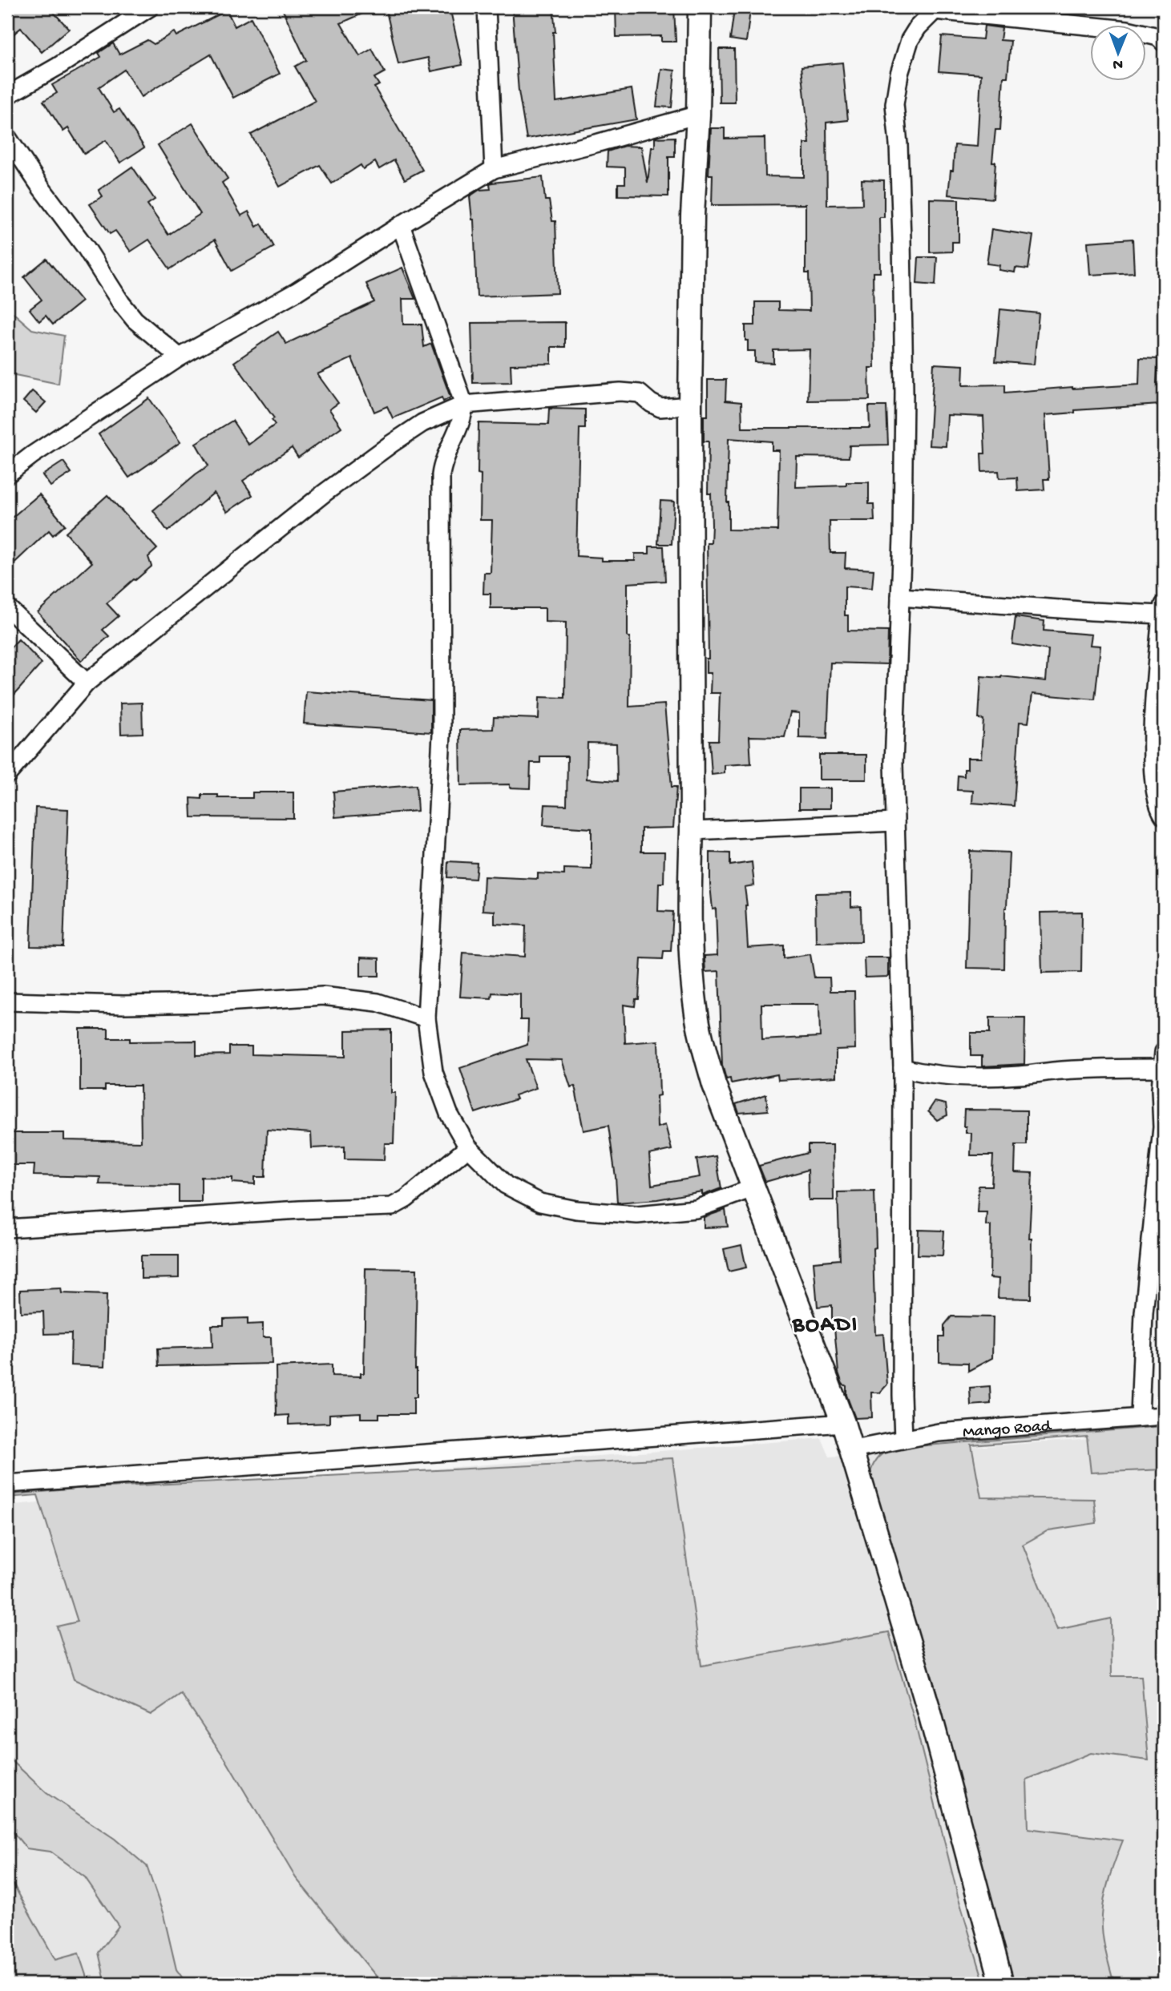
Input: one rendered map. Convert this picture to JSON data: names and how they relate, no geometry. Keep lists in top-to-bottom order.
{
  "streets": {
    "street": ["Mango Road"]
  },
  "districts": ["BOADI"],
  "north": "bottom"
}
